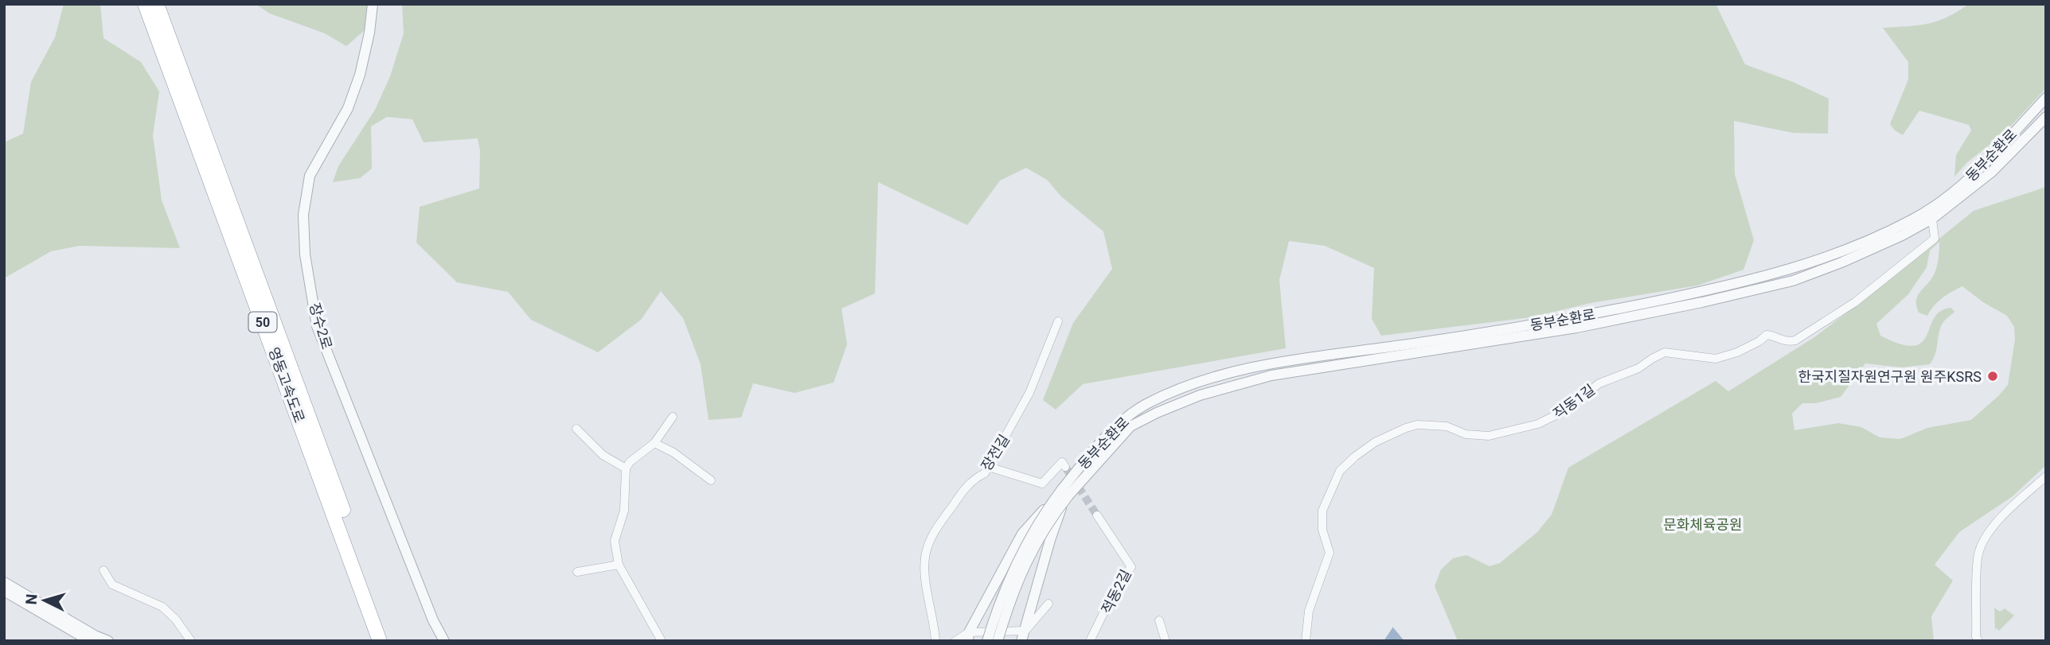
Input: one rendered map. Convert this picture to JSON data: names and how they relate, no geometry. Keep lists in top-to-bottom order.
{
  "streets": {
    "highway": ["50", "영동고속도로"],
    "street": [
      "동부순환로",
      "장수2로",
      "직동1길",
      "장전길",
      "적동2길"
    ]
  },
  "crossings": [
    ["동부순환로", "직동1길"]
  ],
  "parks": ["문화체육공원"],
  "places": ["한국지질자원연구원 원주KSRS"],
  "north": "left"
}
